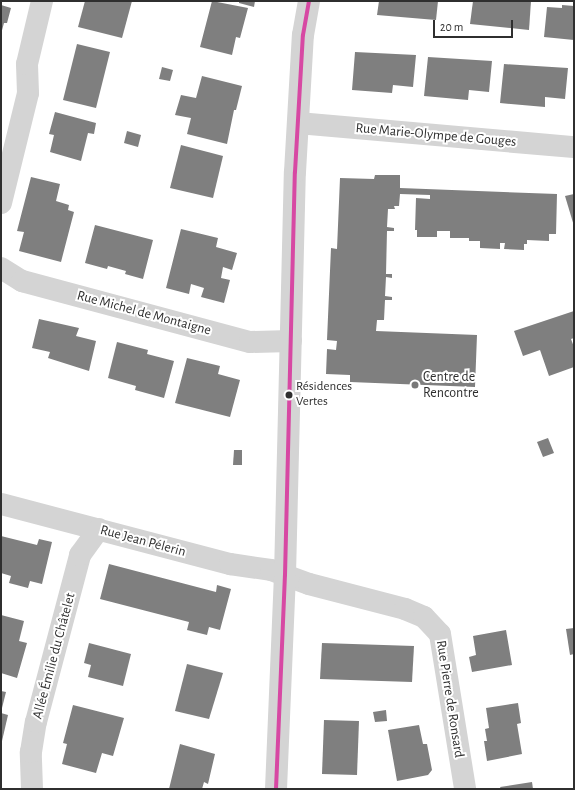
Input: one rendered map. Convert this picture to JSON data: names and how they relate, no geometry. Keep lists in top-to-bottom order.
{
  "streets": {
    "street": [
      "Rue Marie-Olympe de Gouges",
      "Rue Michel de Montaigne",
      "Rue Jean Pélerin",
      "Allée Émilie du Châtelet",
      "Rue Pierre de Ronsard"
    ]
  },
  "crossings": [
    ["Rue Jean Pélerin", "Allée Émilie du Châtelet"],
    ["Rue Jean Pélerin", "Rue Pierre de Ronsard"]
  ],
  "places": ["Centre de Rencontre", "Résidences Vertes"],
  "scale_bar": "20 m"
}
